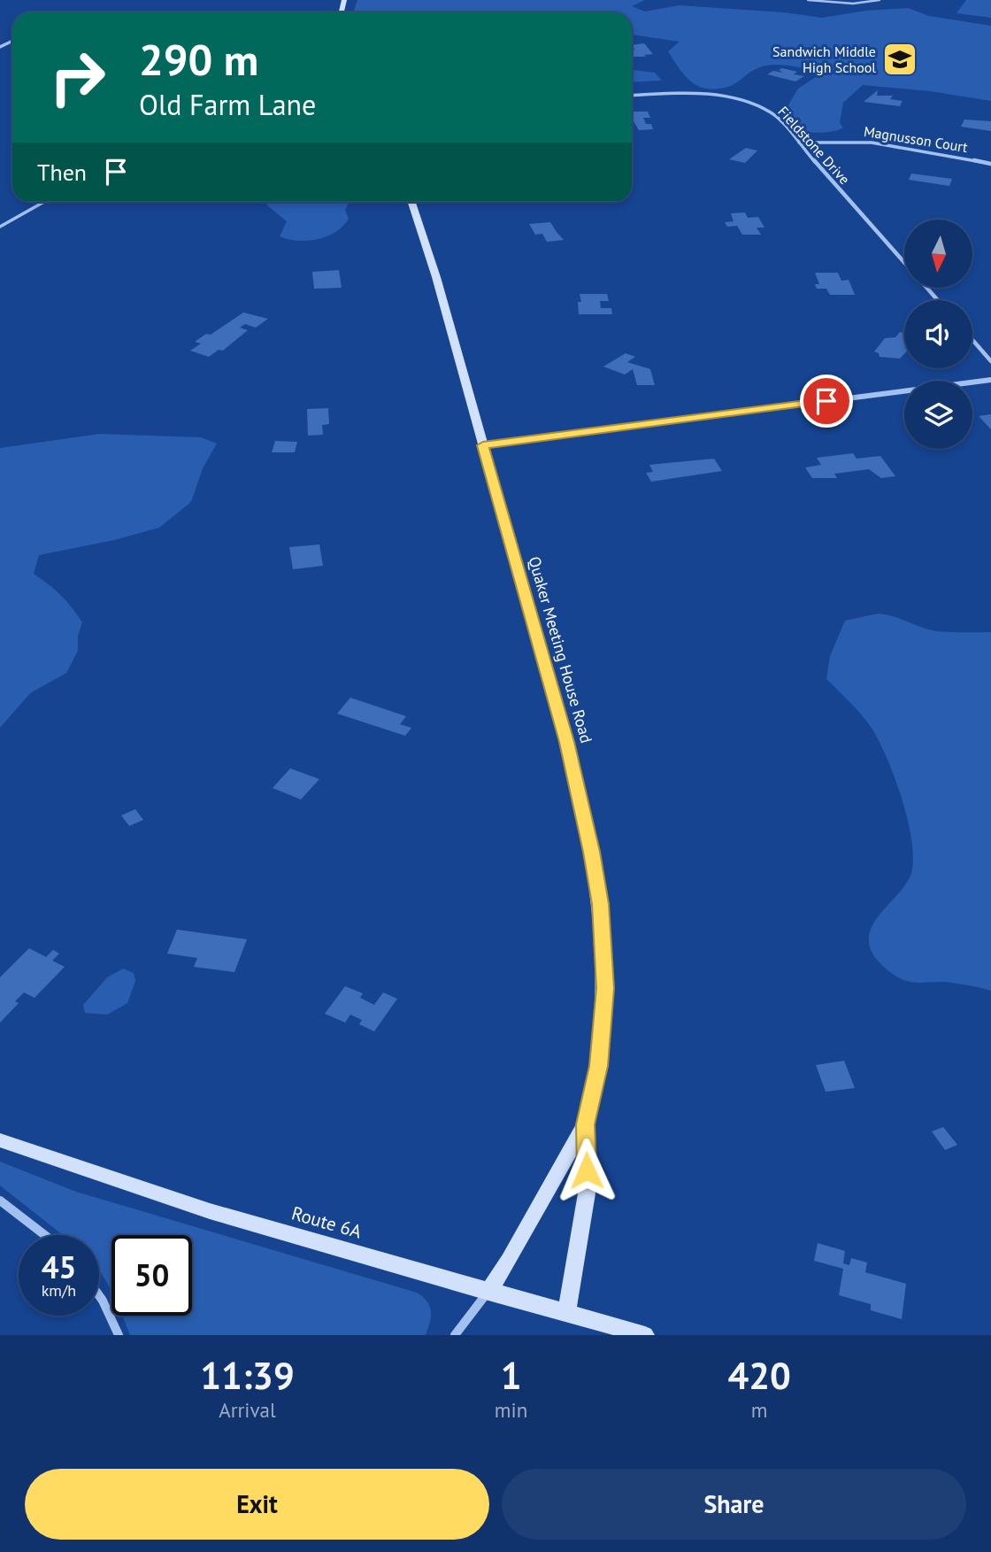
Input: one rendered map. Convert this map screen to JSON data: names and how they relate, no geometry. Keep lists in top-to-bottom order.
{
  "streets": {
    "main road": ["Quaker Meeting House Road", "Route 6A"],
    "street": ["Magnusson Court", "Fieldstone Drive"]
  },
  "crossings": [
    ["Magnusson Court", "Fieldstone Drive"],
    ["Quaker Meeting House Road", "Route 6A"]
  ],
  "places": {
    "school or university": ["Sandwich Middle High School"]
  },
  "north": "bottom",
  "page": {
    "turn": ["290 m", "Old Farm Lane"],
    "then": "Then",
    "speed": "45 km/h",
    "limit": "50",
    "eta": [
      "11:39",
      "Arrival",
      "1",
      "min",
      "420",
      "m"
    ],
    "buttons": ["Exit", "Share"]
  }
}
